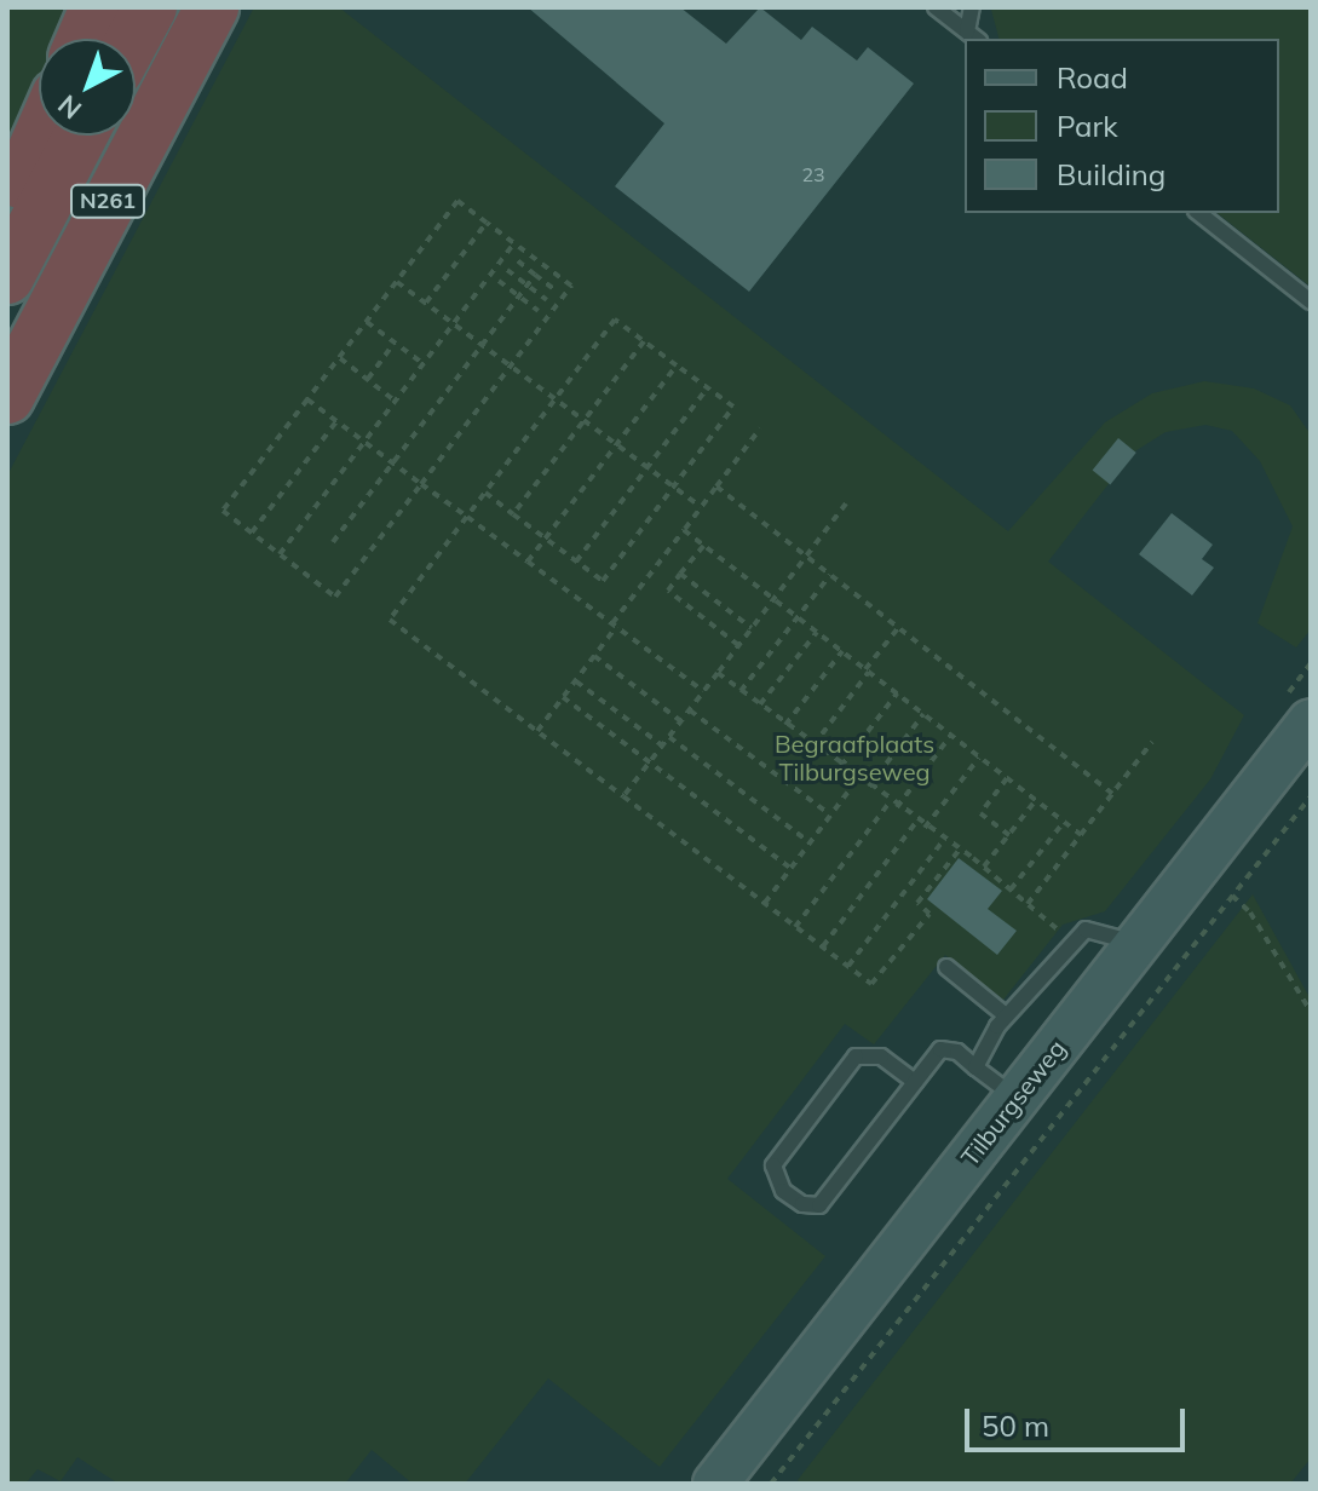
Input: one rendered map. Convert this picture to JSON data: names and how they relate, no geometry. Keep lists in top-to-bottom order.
{
  "streets": {
    "highway": ["N261"],
    "street": ["Tilburgseweg"]
  },
  "parks": ["Begraafplaats Tilburgseweg"],
  "house_numbers": ["23"],
  "legend": ["Road", "Park", "Building"],
  "scale_bar": "50 m",
  "north": "bottom left"
}
